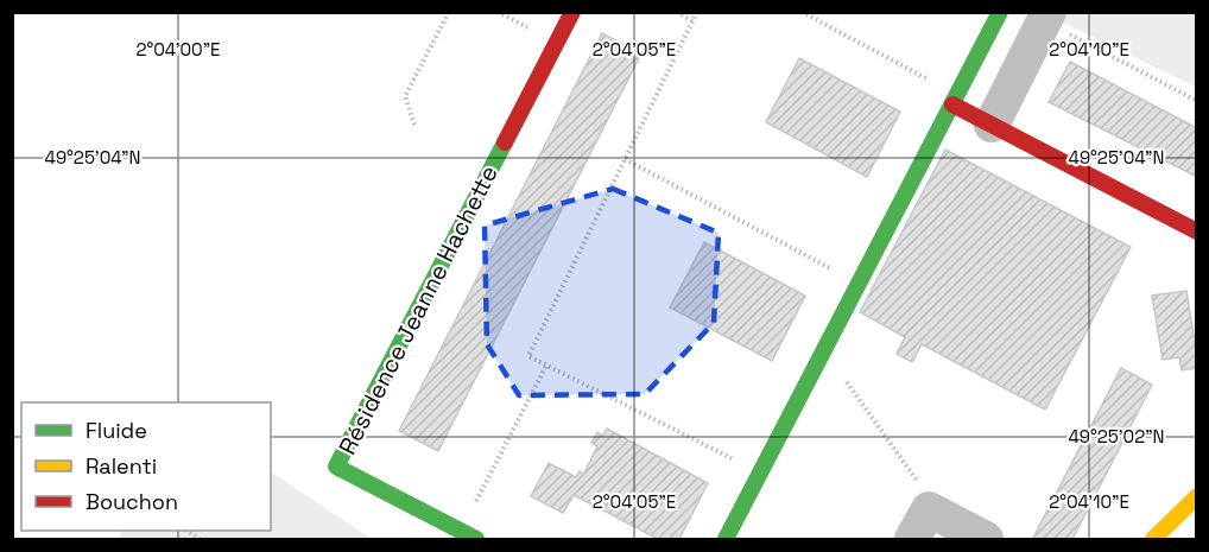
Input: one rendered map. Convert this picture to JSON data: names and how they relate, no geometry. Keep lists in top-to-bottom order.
{
  "streets": {
    "street": ["Résidence Jeanne Hachette"]
  },
  "legend": ["Fluide", "Ralenti", "Bouchon"],
  "coordinates": [
    "2°04'00\"E",
    "2°04'05\"E",
    "2°04'10\"E",
    "49°25'04\"N",
    "49°25'02\"N"
  ]
}
